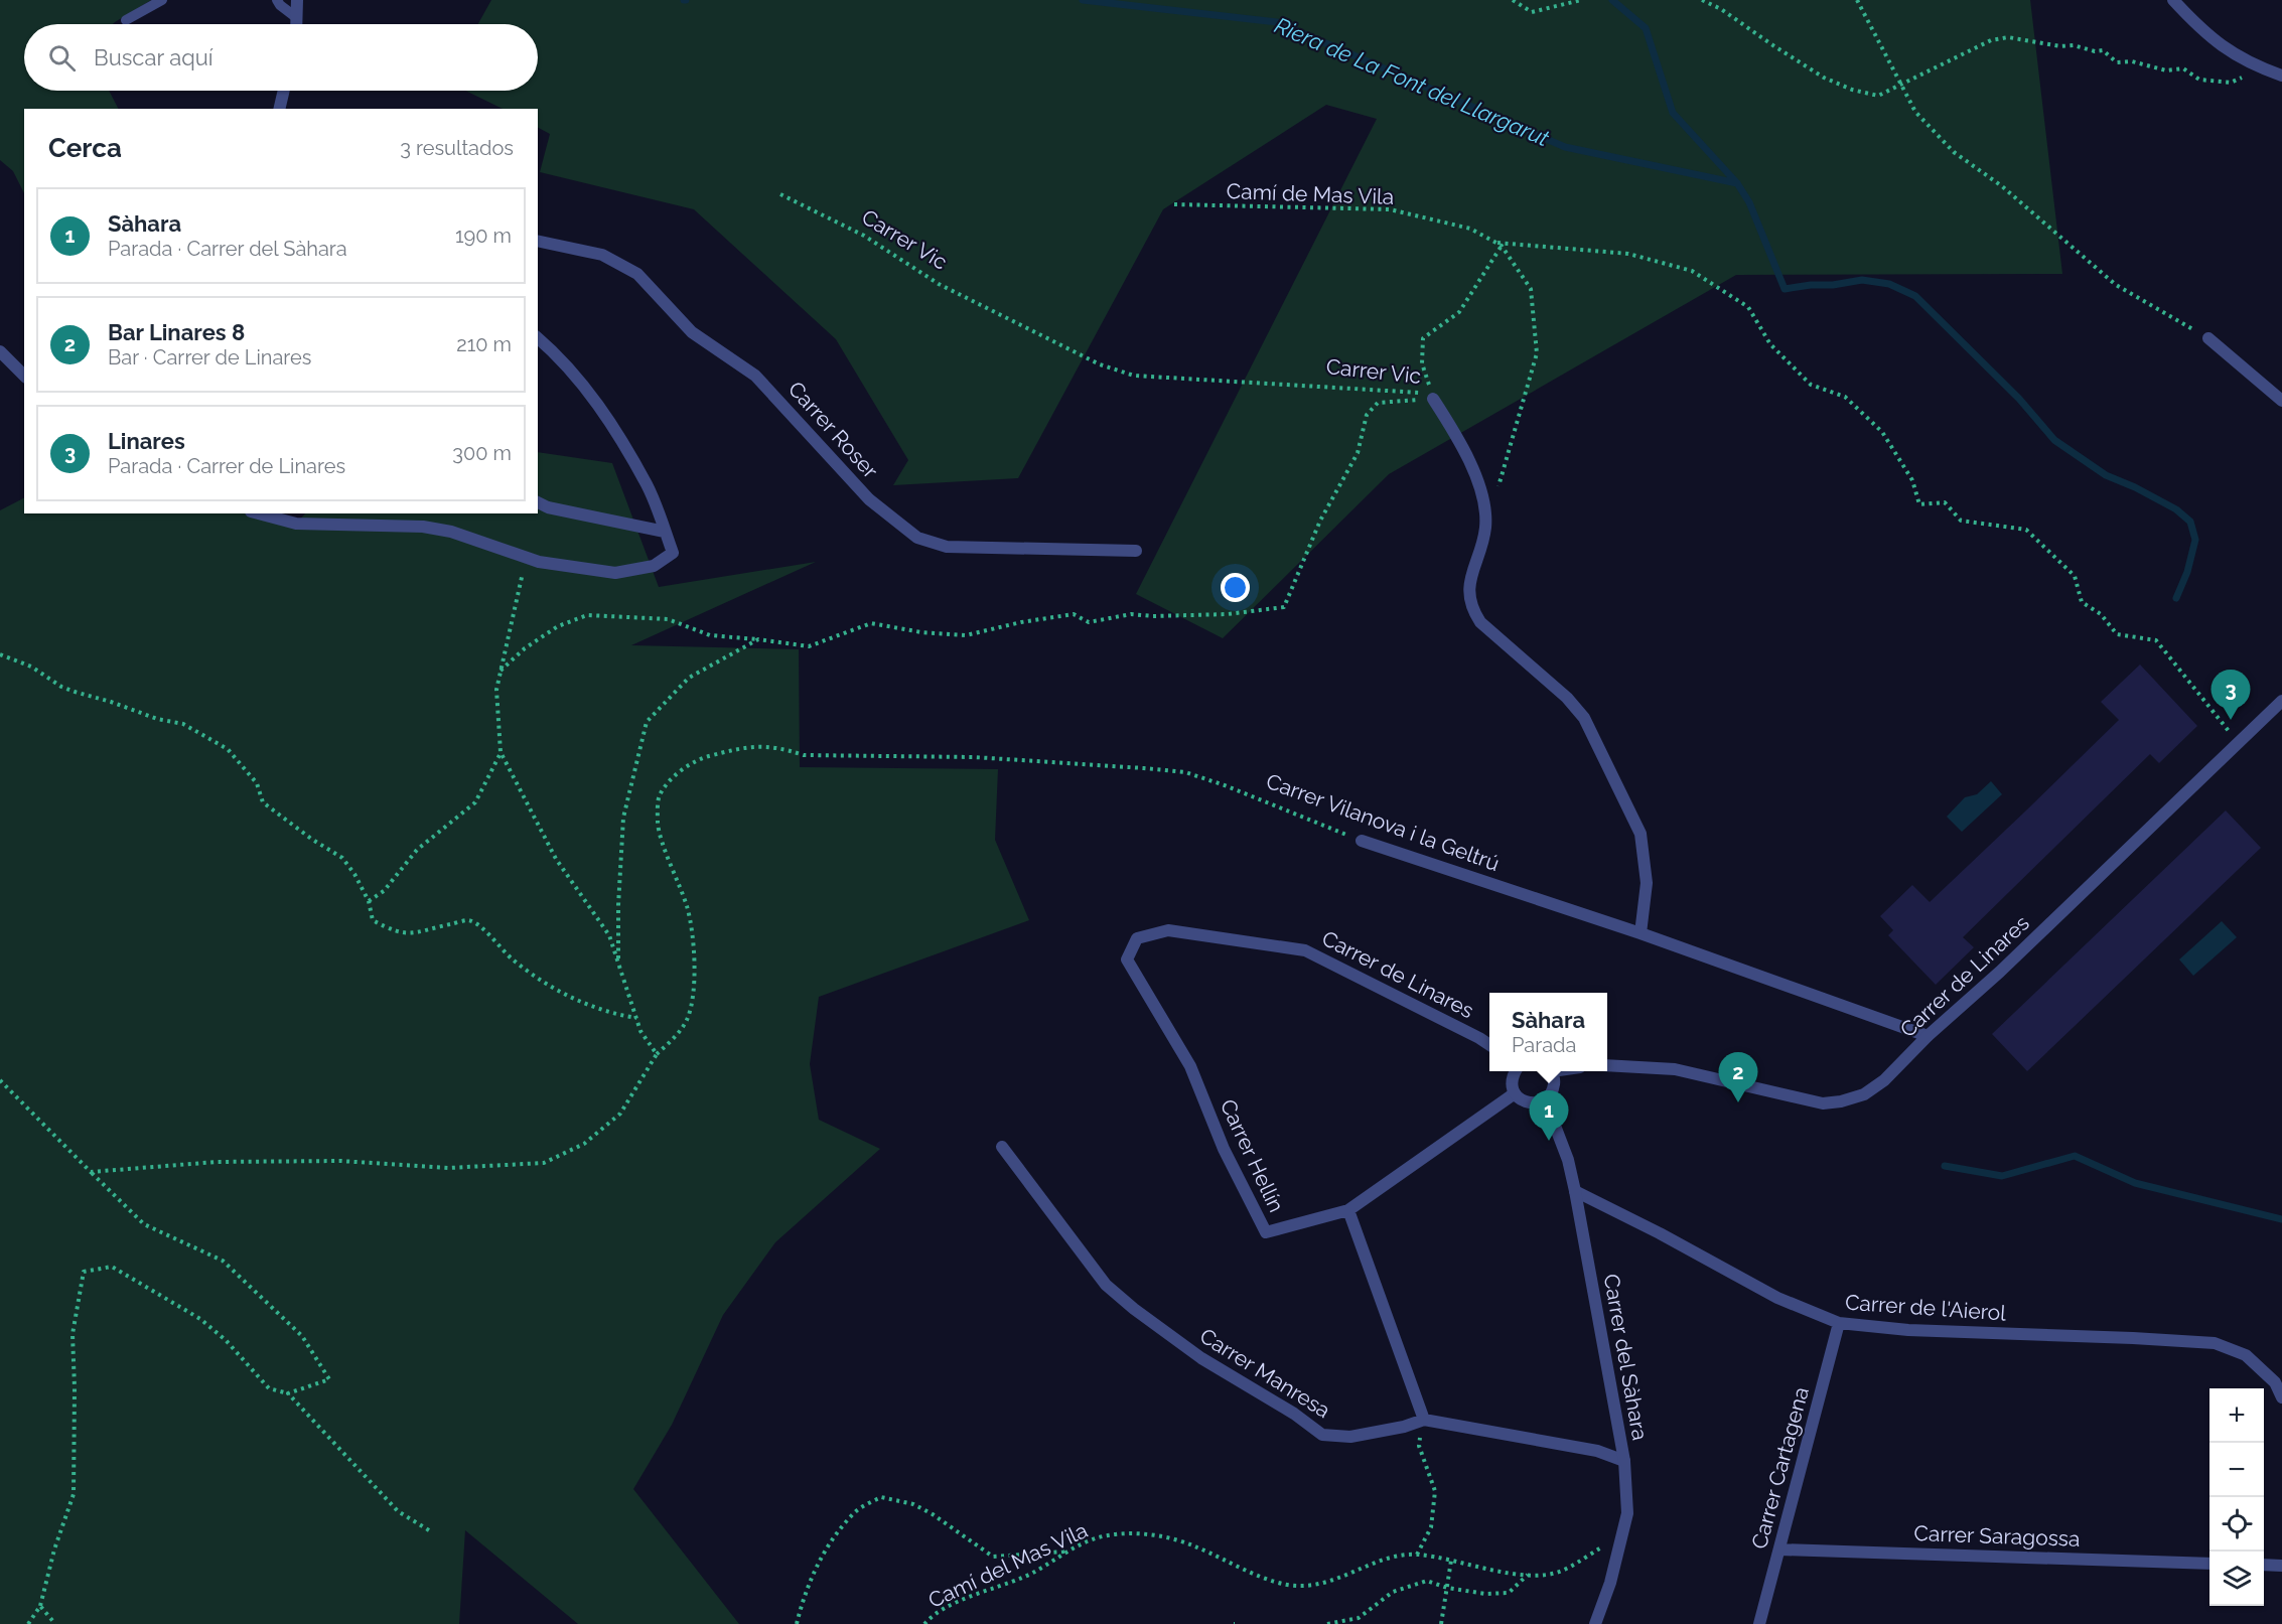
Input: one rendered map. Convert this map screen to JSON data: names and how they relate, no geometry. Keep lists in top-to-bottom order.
{
  "streets": {
    "street": [
      "Carrer Vic",
      "Carrer Roser",
      "Carrer Vilanova i la Geltrú",
      "Carrer de Linares",
      "Carrer Hellín",
      "Carrer de l'Aierol",
      "Carrer del Sàhara",
      "Carrer Manresa",
      "Carrer Cartagena",
      "Carrer Saragossa"
    ],
    "path": ["Camí de Mas Vila", "Camí del Mas Vila"]
  },
  "crossings": [
    ["Carrer Vic", "Carrer Vilanova i la Geltrú"],
    ["Carrer Vilanova i la Geltrú", "Carrer de Linares"],
    ["Carrer de Linares", "Carrer Hellín"],
    ["Carrer de l'Aierol", "Carrer del Sàhara"],
    ["Carrer de l'Aierol", "Carrer Cartagena"],
    ["Carrer del Sàhara", "Carrer Manresa"],
    ["Carrer del Sàhara", "Camí del Mas Vila"],
    ["Carrer Cartagena", "Carrer Saragossa"]
  ],
  "water": ["Riera de La Font del Llargarut"],
  "page": {
    "search": "Buscar aquí",
    "heading": ["Cerca", "3 resultados"],
    "list": [
      {
        "mark": "1",
        "name": "Sàhara",
        "note": "Parada · Carrer del Sàhara",
        "value": "190 m"
      },
      {
        "mark": "2",
        "name": "Bar Linares 8",
        "note": "Bar · Carrer de Linares",
        "value": "210 m"
      },
      {
        "mark": "3",
        "name": "Linares",
        "note": "Parada · Carrer de Linares",
        "value": "300 m"
      }
    ],
    "pins": ["3", "2", "1"],
    "popup": ["Sàhara", "Parada"],
    "map_buttons": ["+", "−"]
  }
}
